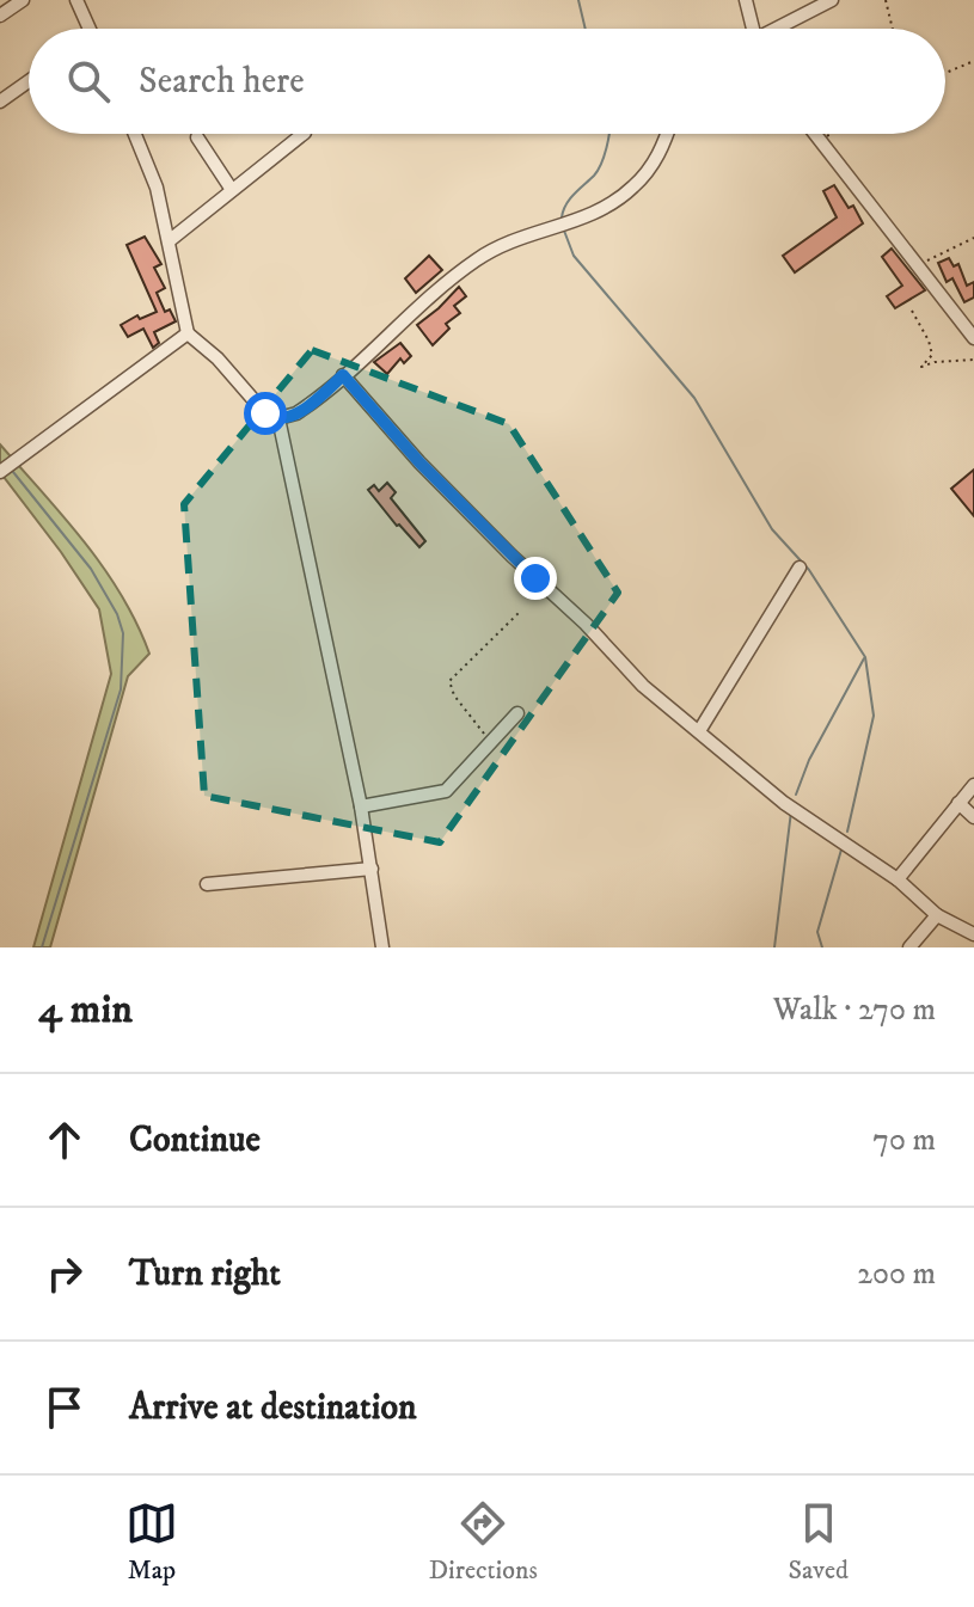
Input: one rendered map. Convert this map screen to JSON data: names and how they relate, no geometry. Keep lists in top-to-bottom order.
{
  "page": {
    "search": "Search here",
    "heading": ["4 min", "Walk · 270 m"],
    "list": [
      ["Continue", "70 m"],
      ["Turn right", "200 m"],
      "Arrive at destination"
    ],
    "nav": ["Map", "Directions", "Saved"]
  }
}
